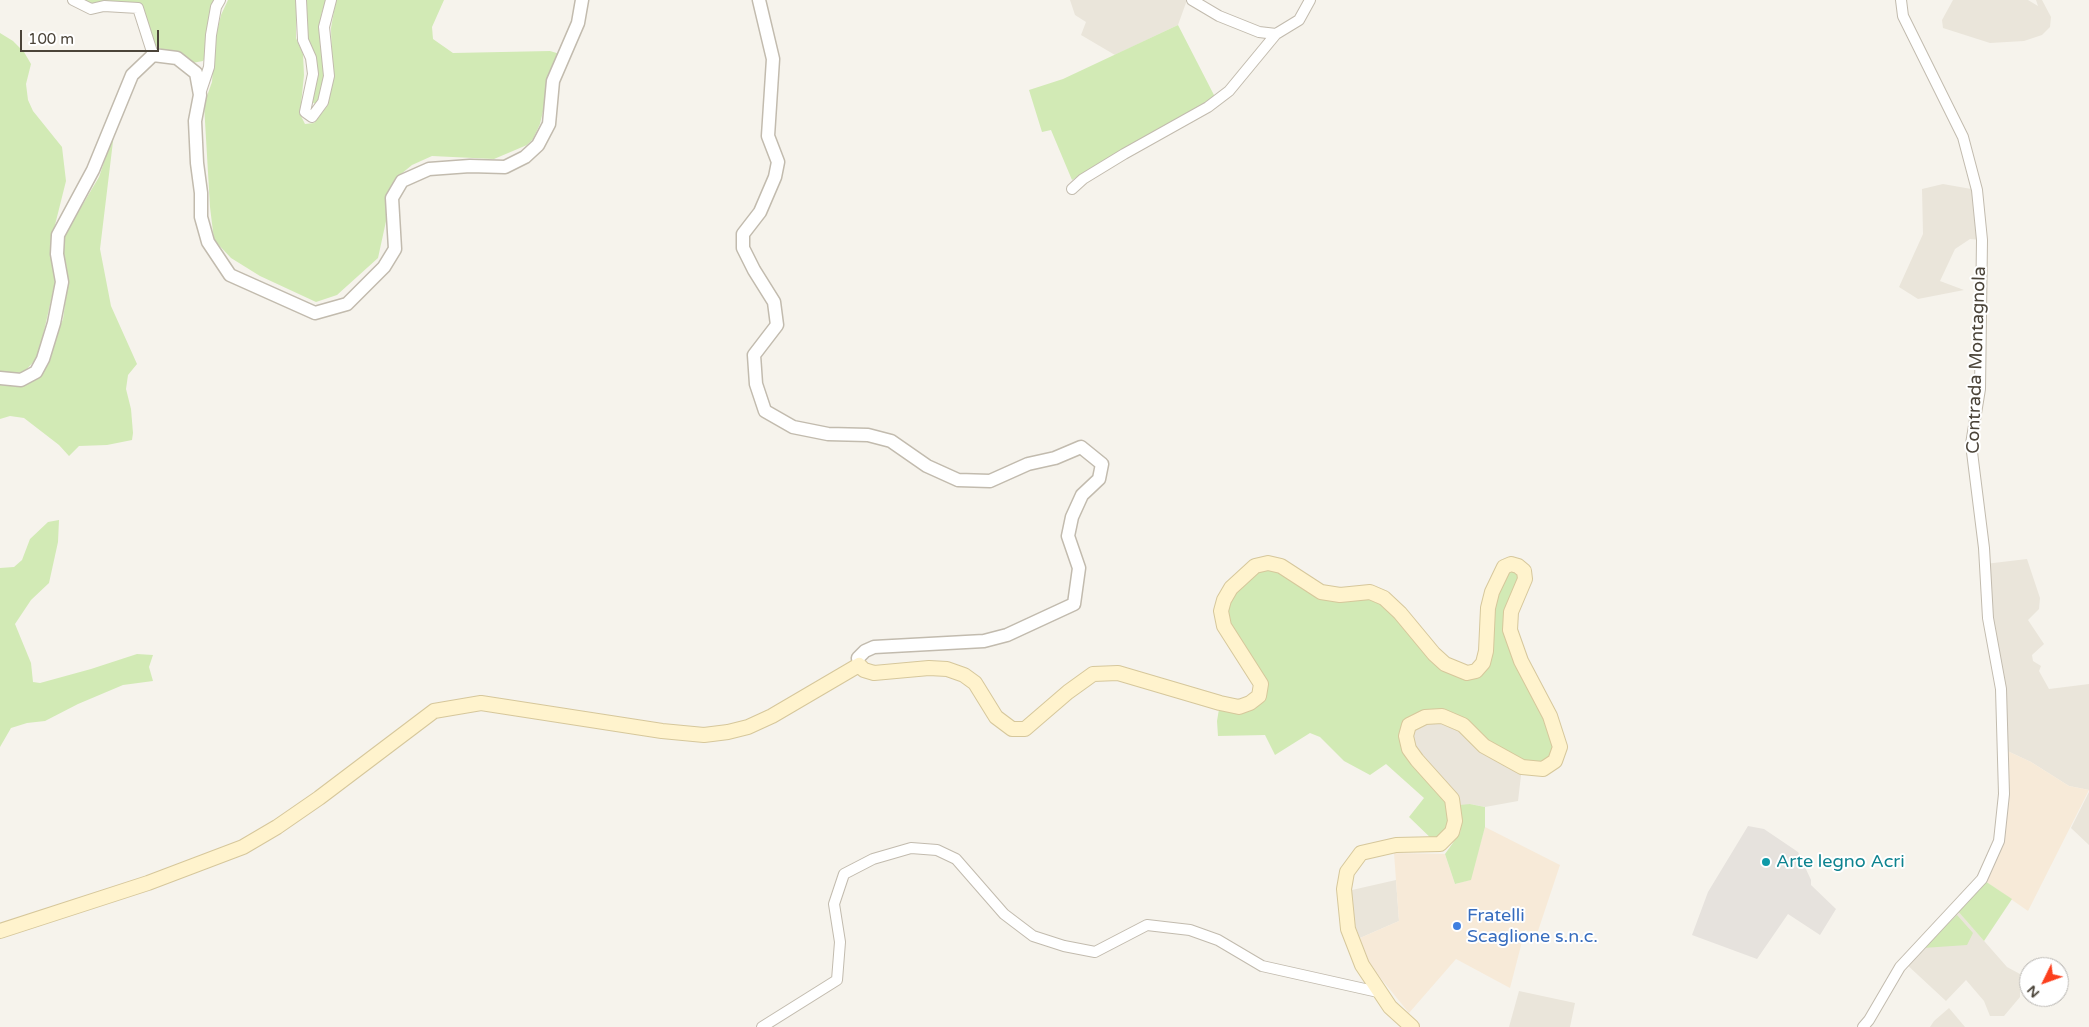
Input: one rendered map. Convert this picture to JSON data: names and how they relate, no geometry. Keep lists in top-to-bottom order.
{
  "streets": {
    "street": ["Contrada Montagnola"]
  },
  "places": ["Arte legno Acri", "Fratelli Scaglione s.n.c."],
  "scale_bar": "100 m",
  "north": "bottom left"
}
